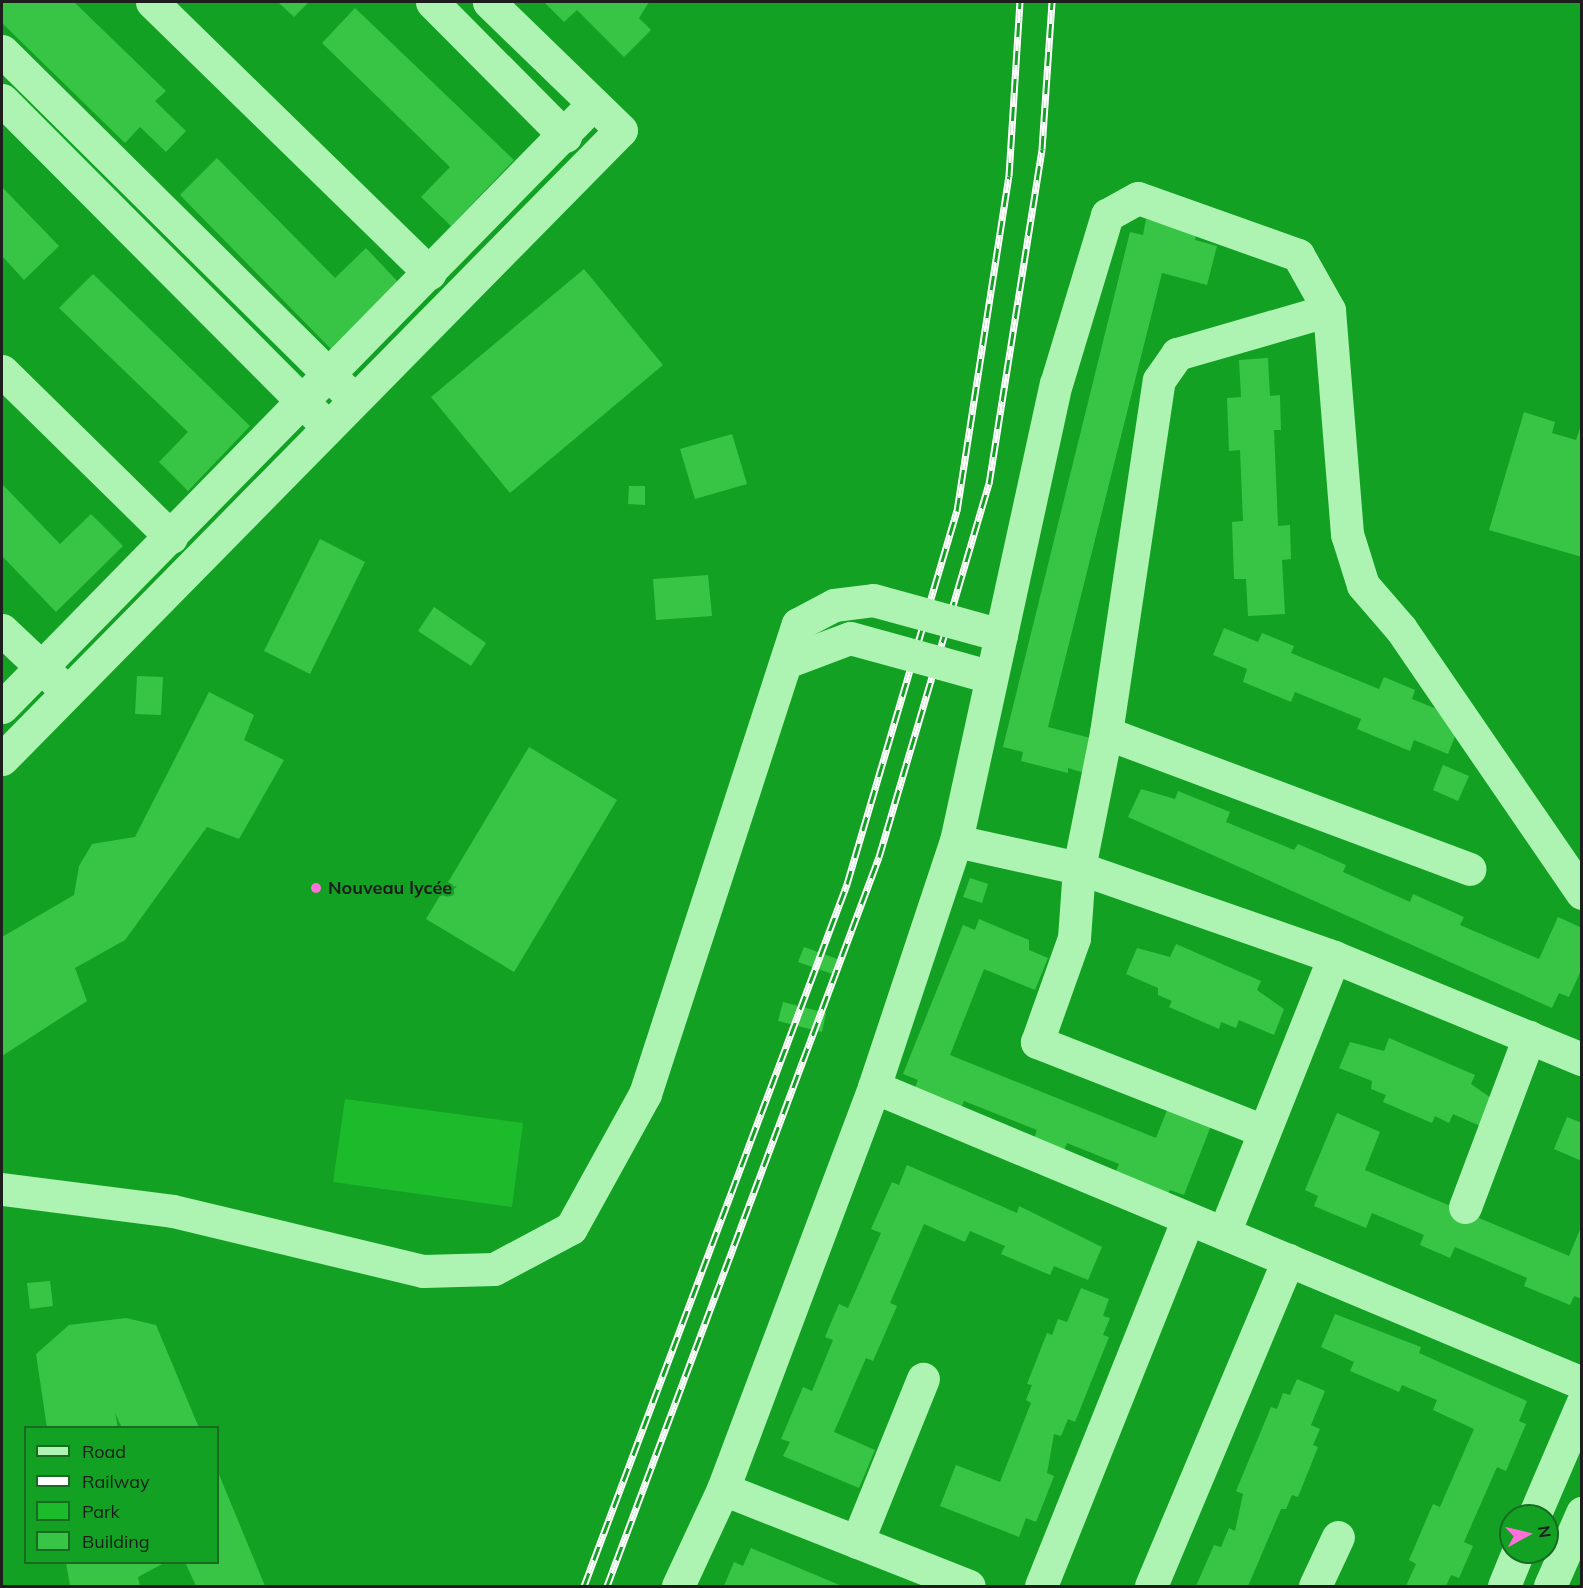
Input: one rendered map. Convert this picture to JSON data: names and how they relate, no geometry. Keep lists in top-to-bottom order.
{
  "places": ["Nouveau lycée"],
  "legend": [
    "Road",
    "Railway",
    "Park",
    "Building"
  ],
  "north": "right"
}
